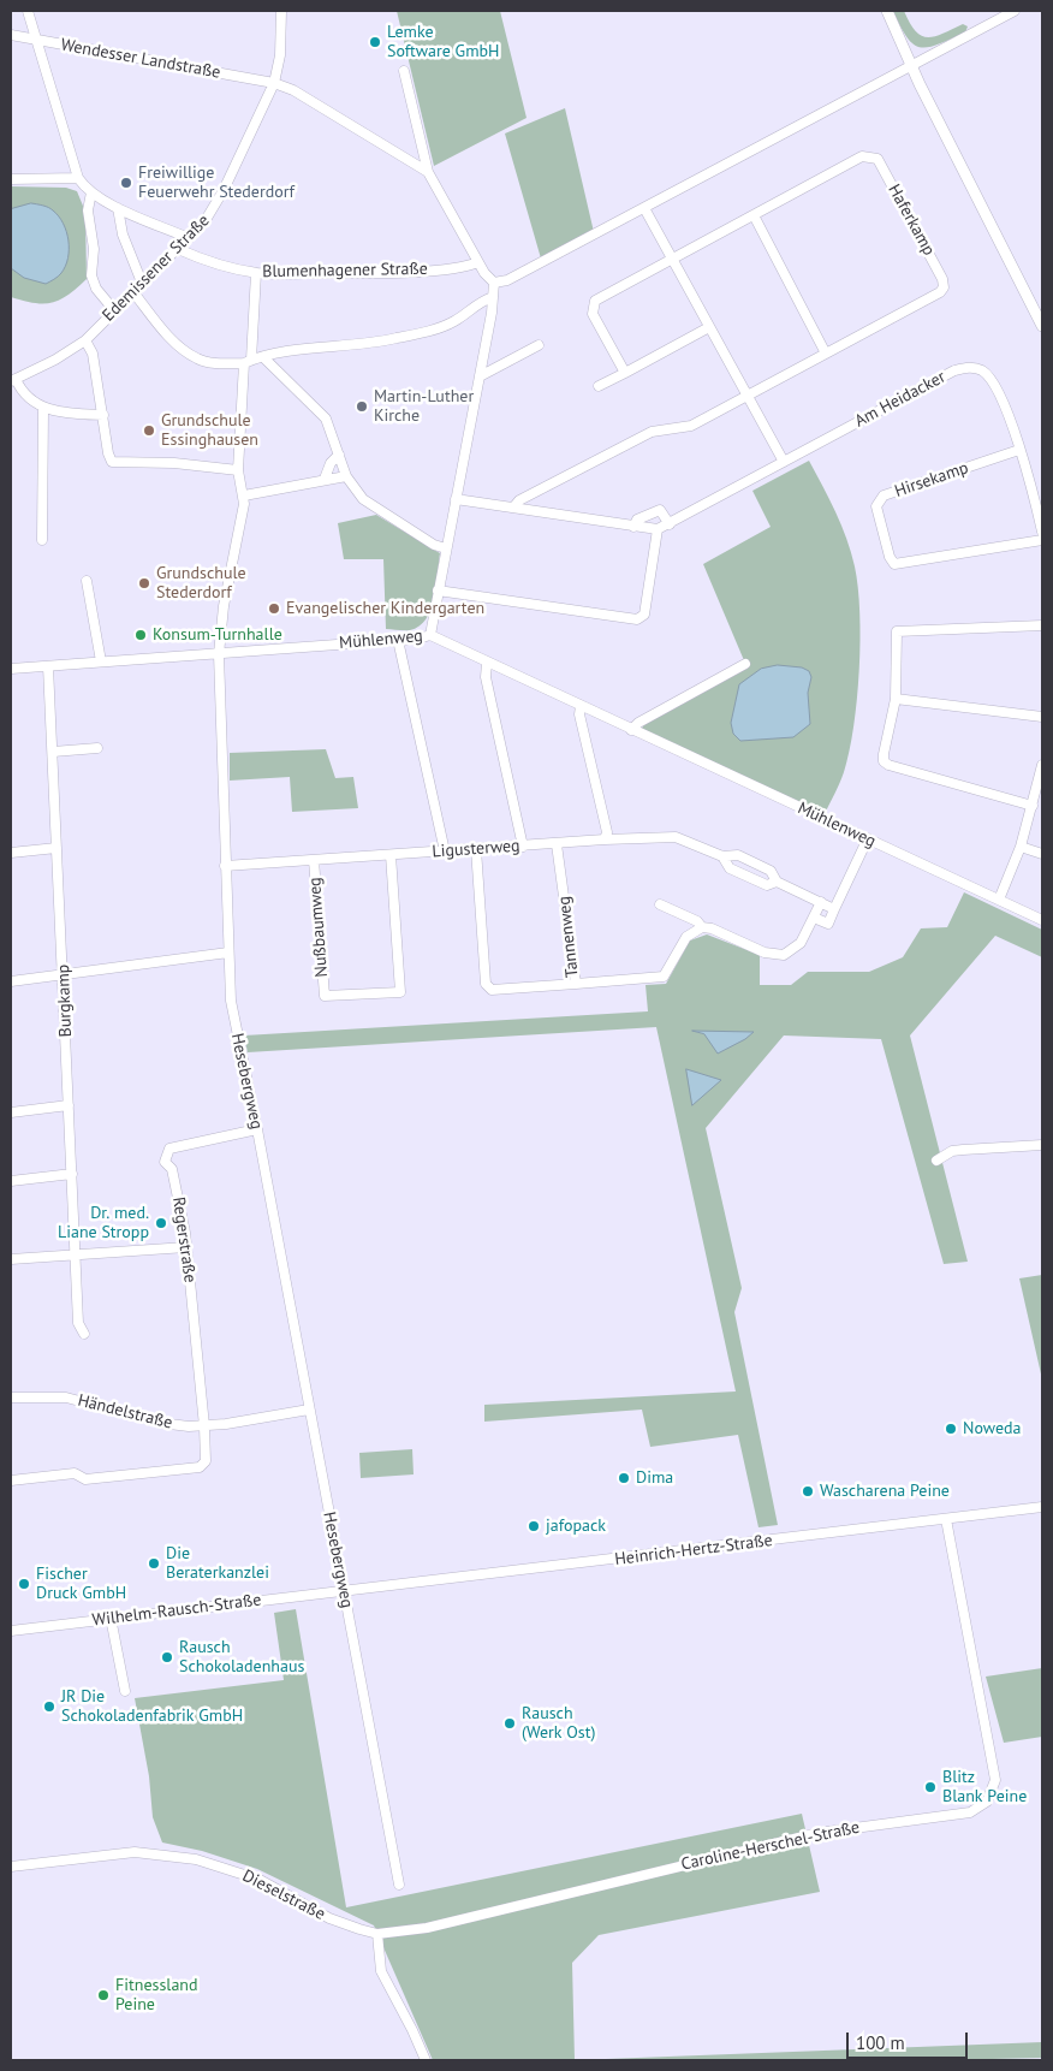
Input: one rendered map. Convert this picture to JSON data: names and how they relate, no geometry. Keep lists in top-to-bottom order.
{
  "streets": {
    "street": [
      "Wendesser Landstraße",
      "Haferkamp",
      "Edemissener Straße",
      "Blumenhagener Straße",
      "Am Heidacker",
      "Hirsekamp",
      "Mühlenweg",
      "Ligusterweg",
      "Nußbaumweg",
      "Tannenweg",
      "Burgkamp",
      "Hesebergweg",
      "Regerstraße",
      "Händelstraße",
      "Heinrich-Hertz-Straße",
      "Wilhelm-Rausch-Straße",
      "Caroline-Herschel-Straße",
      "Dieselstraße"
    ]
  },
  "crossings": [
    ["Wendesser Landstraße", "Edemissener Straße"],
    ["Haferkamp", "Am Heidacker"],
    ["Edemissener Straße", "Blumenhagener Straße"],
    ["Blumenhagener Straße", "Hesebergweg"],
    ["Am Heidacker", "Hirsekamp"],
    ["Mühlenweg", "Burgkamp"],
    ["Mühlenweg", "Hesebergweg"],
    ["Ligusterweg", "Nußbaumweg"],
    ["Ligusterweg", "Tannenweg"],
    ["Ligusterweg", "Hesebergweg"],
    ["Hesebergweg", "Regerstraße"],
    ["Hesebergweg", "Händelstraße"],
    ["Hesebergweg", "Heinrich-Hertz-Straße"],
    ["Hesebergweg", "Wilhelm-Rausch-Straße"],
    ["Regerstraße", "Händelstraße"],
    ["Heinrich-Hertz-Straße", "Wilhelm-Rausch-Straße"],
    ["Heinrich-Hertz-Straße", "Caroline-Herschel-Straße"],
    ["Caroline-Herschel-Straße", "Dieselstraße"]
  ],
  "places": [
    "Lemke Software GmbH",
    "Freiwillige Feuerwehr Stederdorf",
    "Martin-Luther Kirche",
    "Grundschule Essinghausen",
    "Grundschule Stederdorf",
    "Evangelischer Kindergarten",
    "Konsum-Turnhalle",
    "Dr. med. Liane Stropp",
    "Noweda",
    "Dima",
    "Wascharena Peine",
    "jafopack",
    "Die Beraterkanzlei",
    "Fischer Druck GmbH",
    "Rausch Schokoladenhaus",
    "JR Die Schokoladenfabrik GmbH",
    "Rausch (Werk Ost)",
    "Blitz Blank Peine",
    "Fitnessland Peine"
  ],
  "scale_bar": "100 m"
}
